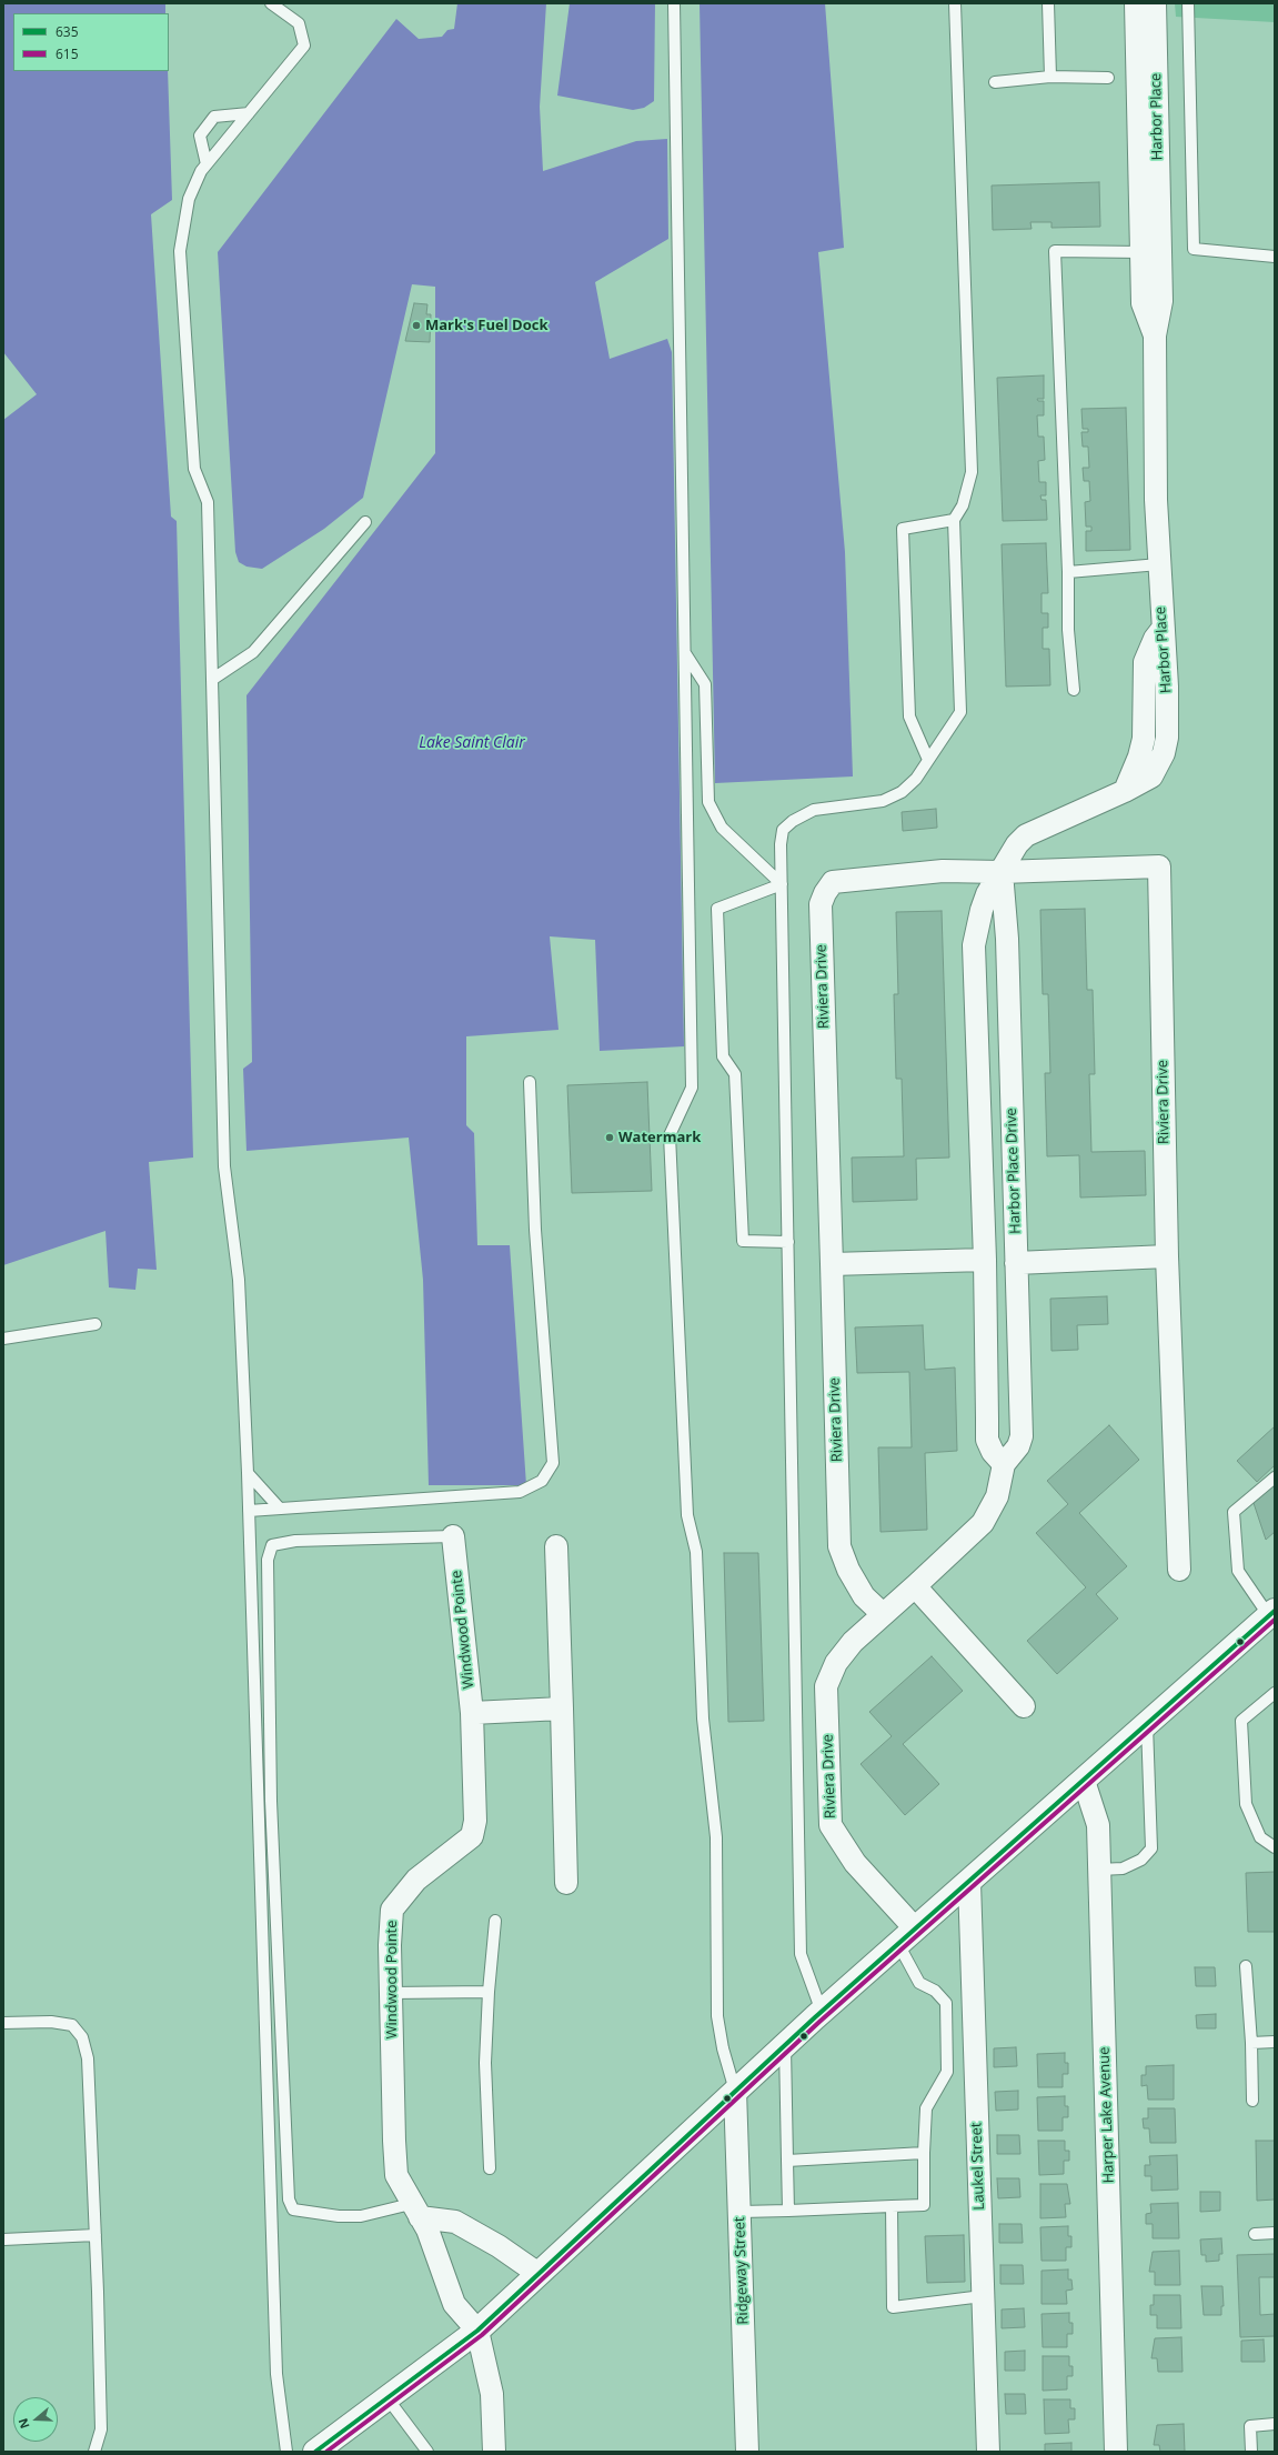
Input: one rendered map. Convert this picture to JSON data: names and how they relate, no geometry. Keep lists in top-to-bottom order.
{
  "streets": {
    "street": [
      "Harbor Place",
      "Riviera Drive",
      "Harbor Place Drive",
      "Windwood Pointe",
      "Harper Lake Avenue",
      "Laukel Street",
      "Ridgeway Street"
    ]
  },
  "crossings": [
    ["Harbor Place", "Riviera Drive"],
    ["Harbor Place", "Harbor Place Drive"],
    ["Riviera Drive", "Harbor Place Drive"]
  ],
  "water": ["Lake Saint Clair"],
  "places": ["Mark's Fuel Dock", "Watermark"],
  "lines": ["transit line 635", "transit line 615"],
  "legend": ["635", "615"],
  "north": "left"
}
